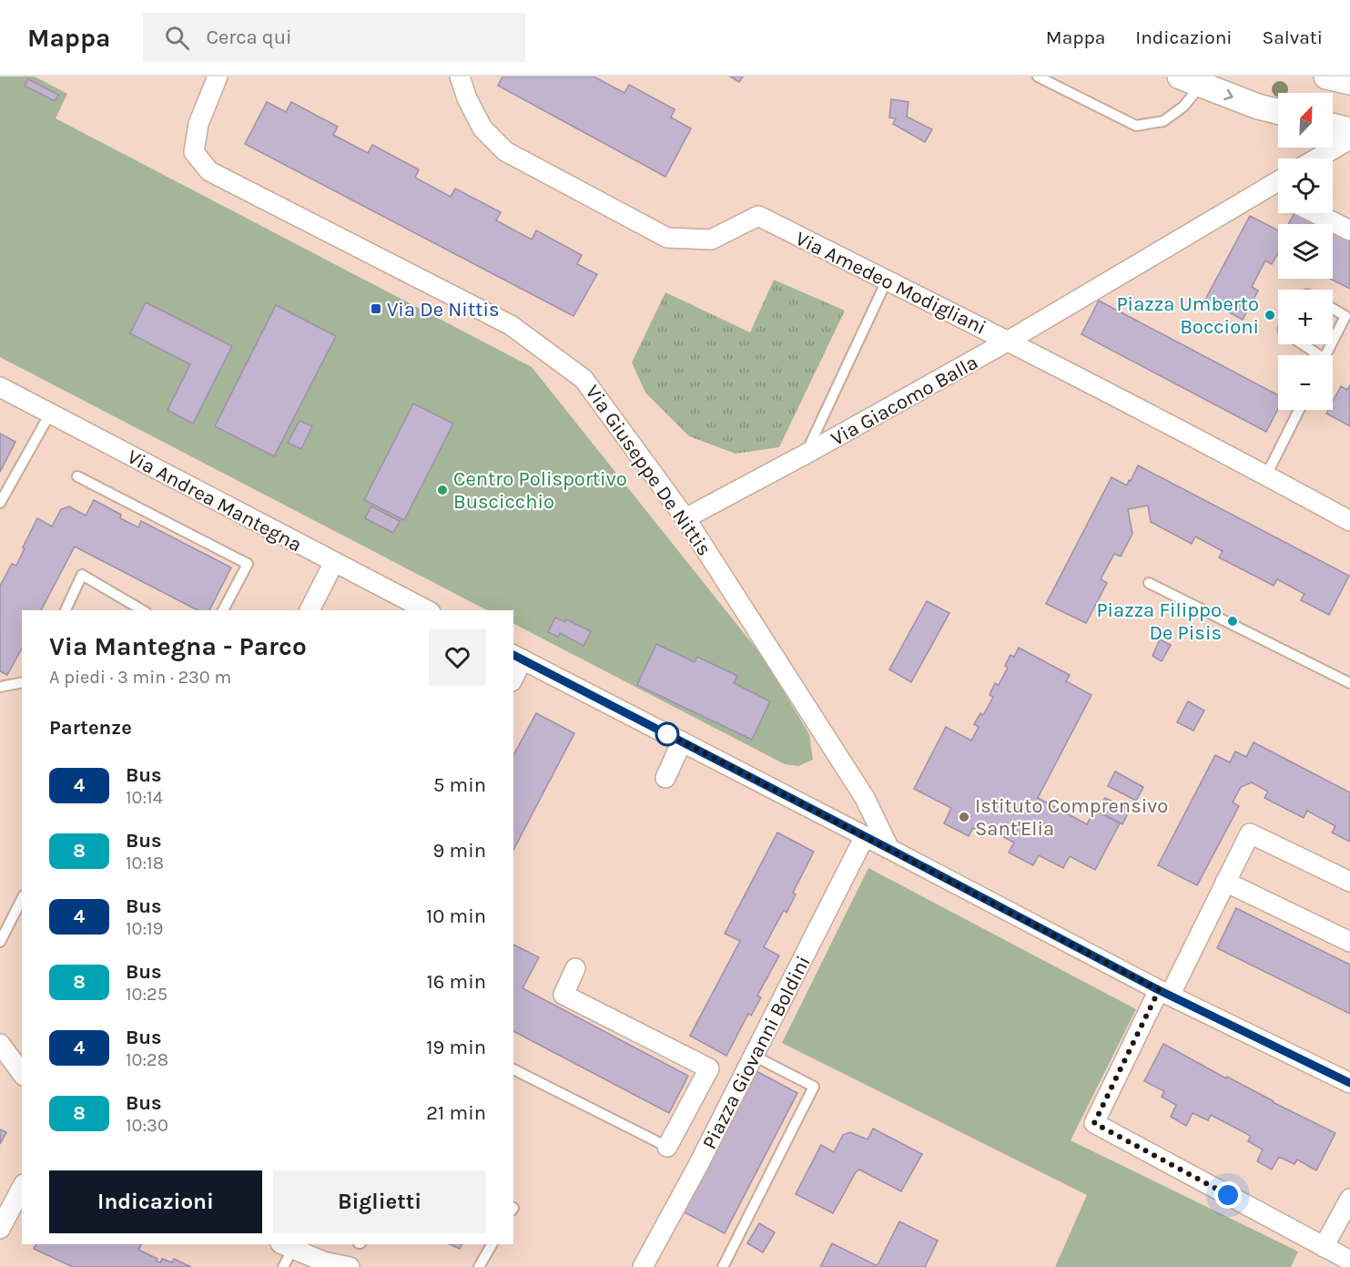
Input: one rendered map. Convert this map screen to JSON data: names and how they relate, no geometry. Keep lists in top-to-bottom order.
{
  "streets": {
    "street": [
      "Via Amedeo Modigliani",
      "Via Giacomo Balla",
      "Via Giuseppe De Nittis",
      "Via Andrea Mantegna",
      "Piazza Giovanni Boldini"
    ]
  },
  "crossings": [
    ["Via Amedeo Modigliani", "Via Giacomo Balla"],
    ["Via Giacomo Balla", "Via Giuseppe De Nittis"]
  ],
  "places": {
    "transit": ["Via De Nittis"],
    "other": [
      "Piazza Umberto Boccioni",
      "Centro Polisportivo Buscicchio",
      "Piazza Filippo De Pisis",
      "Istituto Comprensivo Sant'Elia"
    ]
  },
  "lines": ["bus line 4"],
  "north": "top right",
  "page": {
    "header": "Mappa",
    "search": "Cerca qui",
    "nav": ["Mappa", "Indicazioni", "Salvati"],
    "map_buttons": ["+", "−"],
    "heading": [
      ["Via Mantegna - Parco", "A piedi · 3 min · 230 m"],
      "Partenze"
    ],
    "list": [
      {
        "mark": "4",
        "name": "Bus",
        "note": "10:14",
        "value": "5 min"
      },
      {
        "mark": "8",
        "name": "Bus",
        "note": "10:18",
        "value": "9 min"
      },
      {
        "mark": "4",
        "name": "Bus",
        "note": "10:19",
        "value": "10 min"
      },
      {
        "mark": "8",
        "name": "Bus",
        "note": "10:25",
        "value": "16 min"
      },
      {
        "mark": "4",
        "name": "Bus",
        "note": "10:28",
        "value": "19 min"
      },
      {
        "mark": "8",
        "name": "Bus",
        "note": "10:30",
        "value": "21 min"
      }
    ],
    "buttons": ["Indicazioni", "Biglietti"]
  }
}
